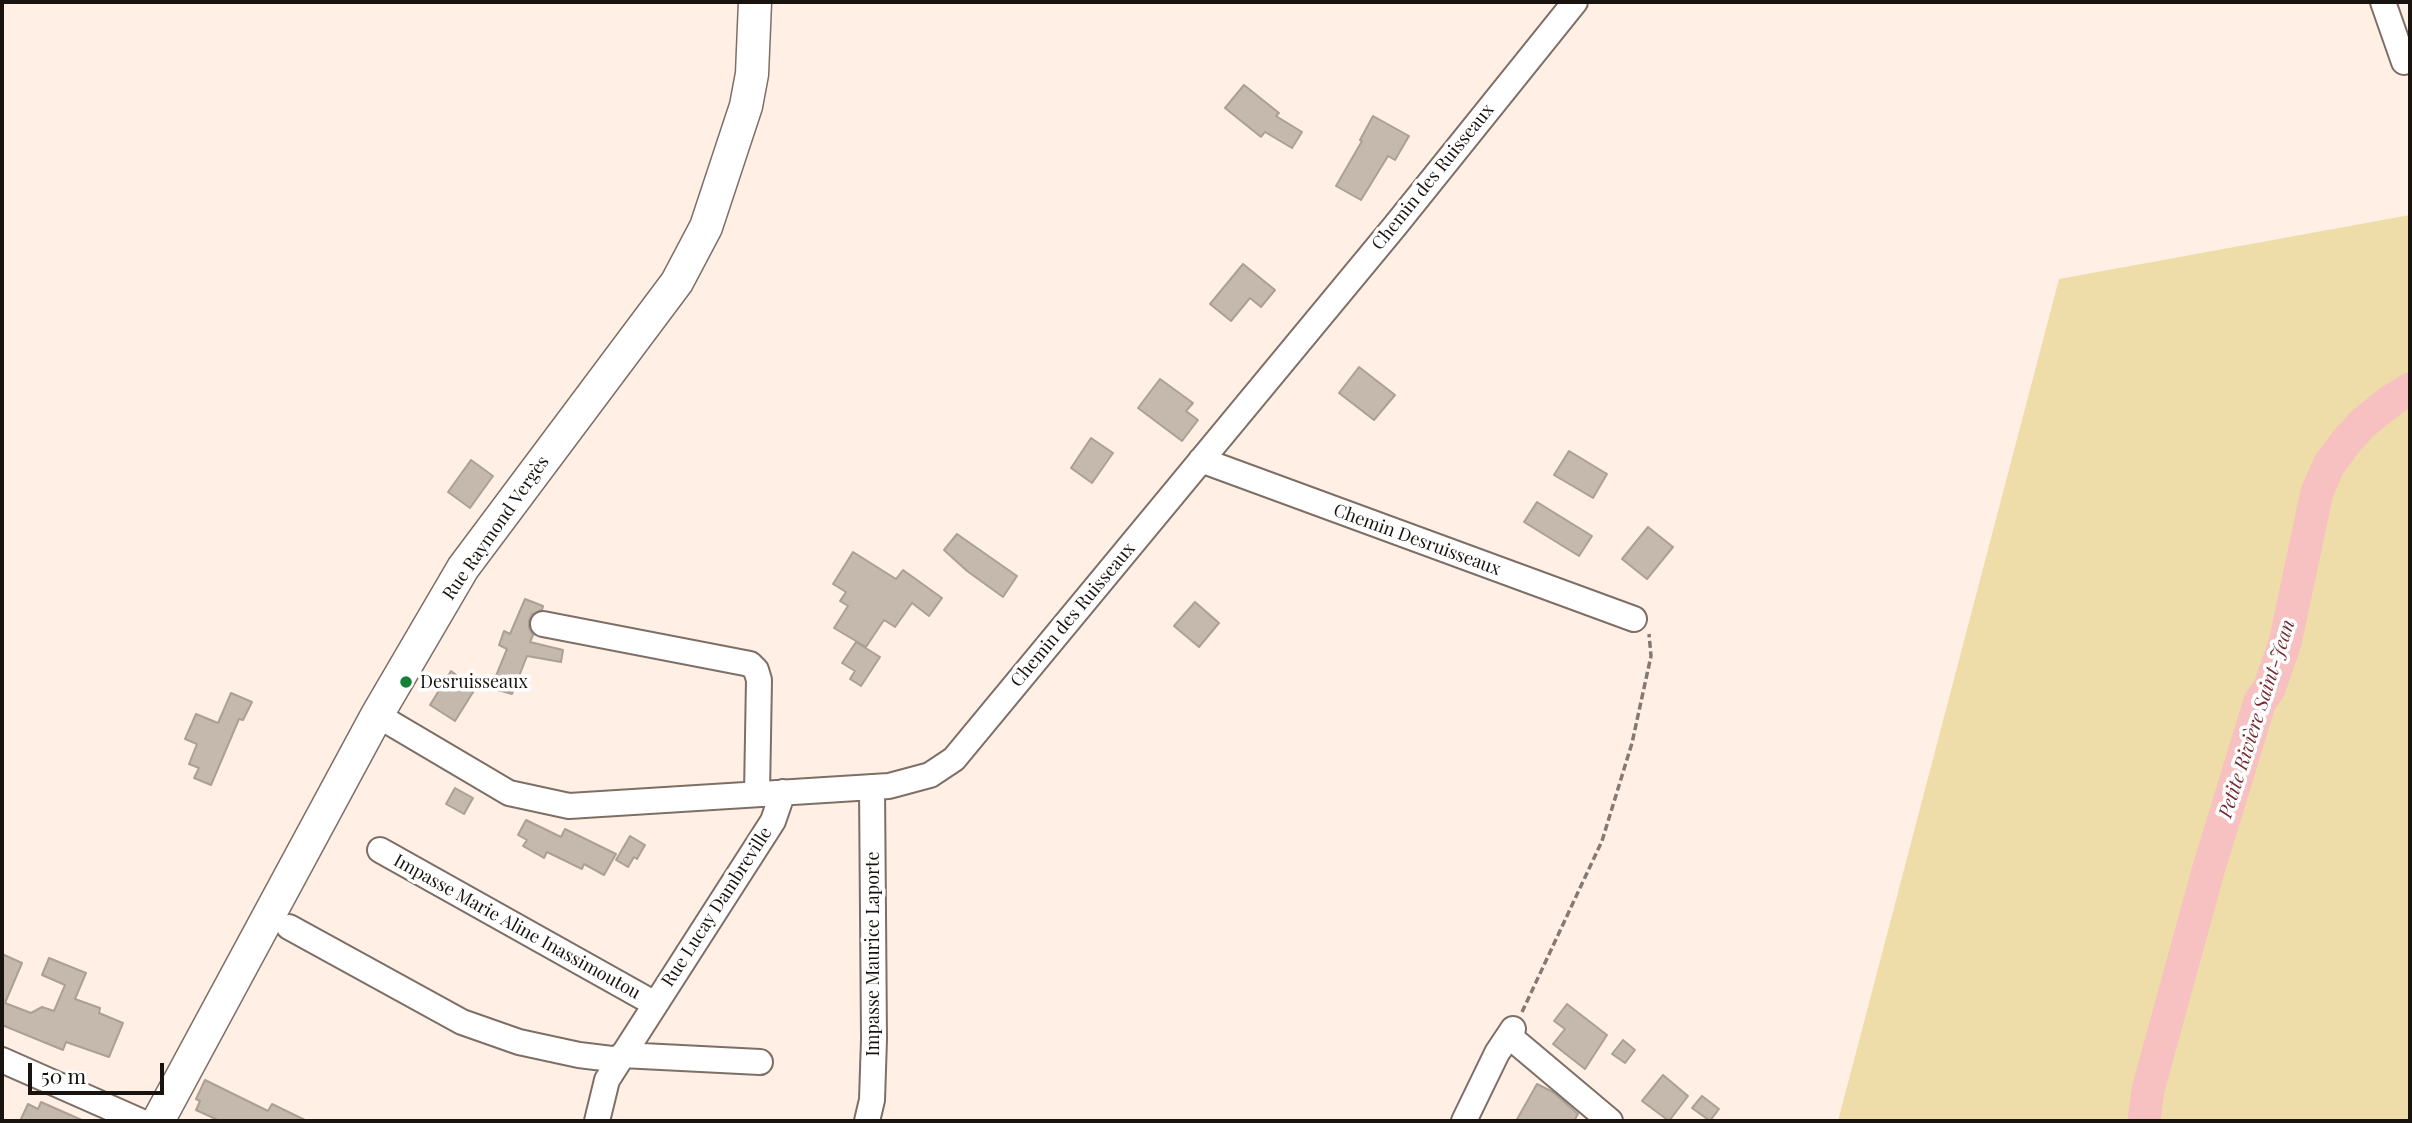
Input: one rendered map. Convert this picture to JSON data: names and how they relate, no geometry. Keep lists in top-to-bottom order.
{
  "streets": {
    "main road": ["Rue Raymond Vergès"],
    "street": [
      "Chemin des Ruisseaux",
      "Chemin Desruisseaux",
      "Rue Lucay Dambreville",
      "Impasse Marie Aline Inassimoutou",
      "Impasse Maurice Laporte"
    ]
  },
  "crossings": [
    ["Chemin des Ruisseaux", "Rue Raymond Vergès"],
    ["Chemin des Ruisseaux", "Chemin Desruisseaux"],
    ["Chemin des Ruisseaux", "Rue Lucay Dambreville"],
    ["Chemin des Ruisseaux", "Impasse Maurice Laporte"],
    ["Rue Lucay Dambreville", "Impasse Marie Aline Inassimoutou"]
  ],
  "water": ["Petite Rivière Saint-Jean"],
  "places": ["Desruisseaux"],
  "scale_bar": "50 m"
}
